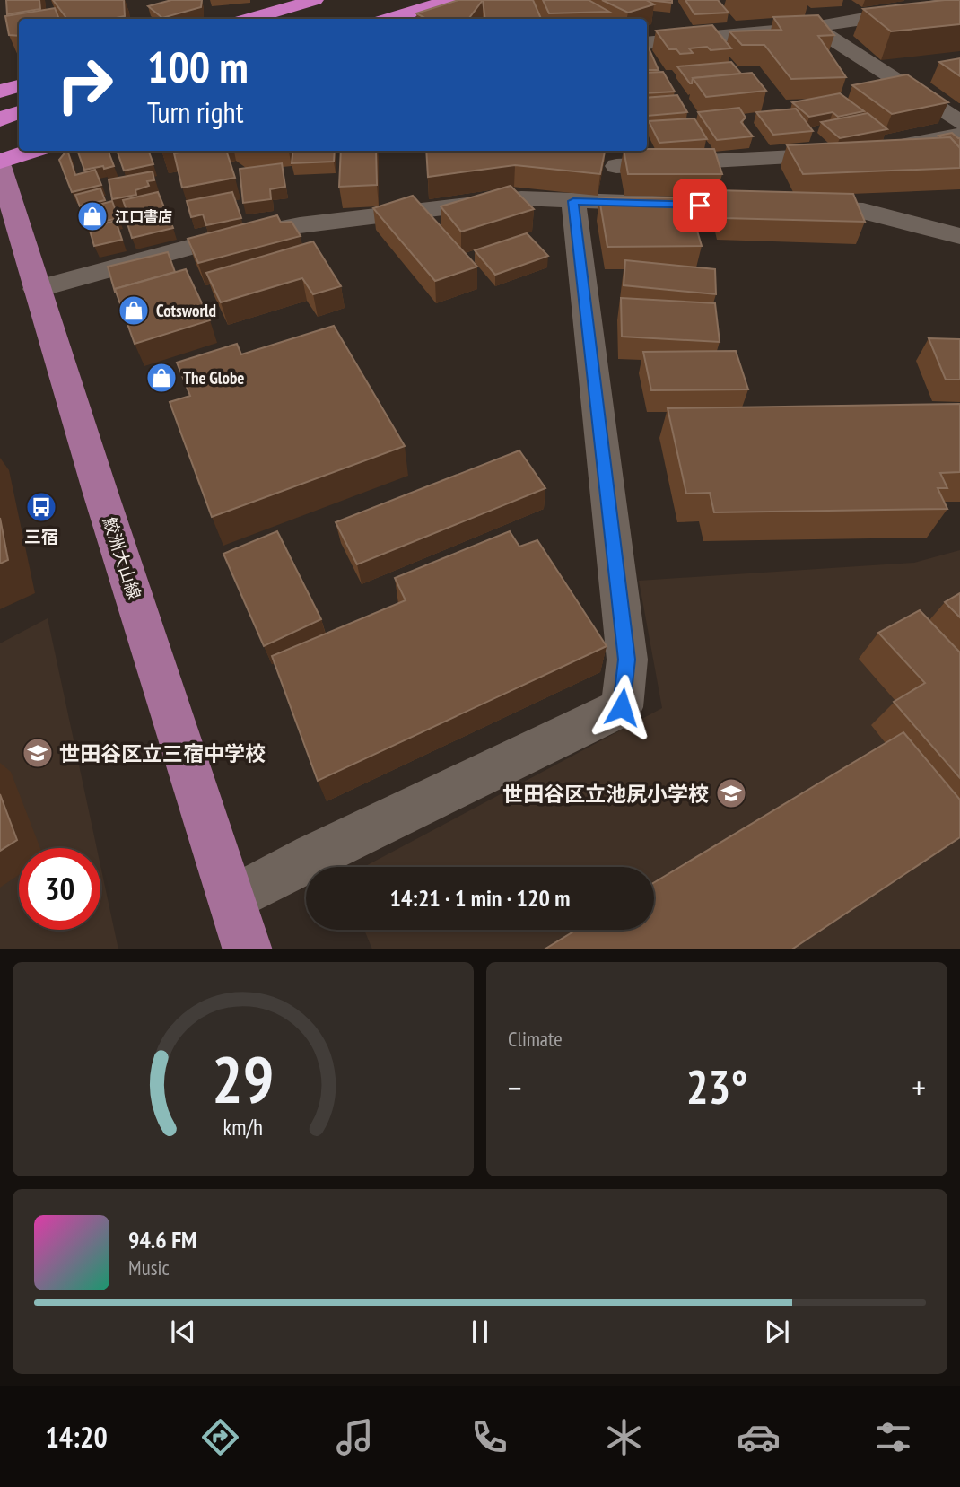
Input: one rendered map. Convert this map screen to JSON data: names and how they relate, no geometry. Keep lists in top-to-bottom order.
{
  "streets": {
    "main road": ["鮫洲大山線"]
  },
  "places": {
    "shop": ["江口書店", "Cotsworld", "The Globe"],
    "bus stop": ["三宿"],
    "school or university": ["世田谷区立三宿中学校", "世田谷区立池尻小学校"]
  },
  "page": {
    "turn": ["100 m", "Turn right"],
    "limit": "30",
    "trip": "14:21 · 1 min · 120 m",
    "tile": "Climate",
    "heat": ["−", "23°", "+"],
    "song": ["94.6 FM", "Music"],
    "tabs": "14:20",
    "gauge": ["29", "km/h"]
  }
}
